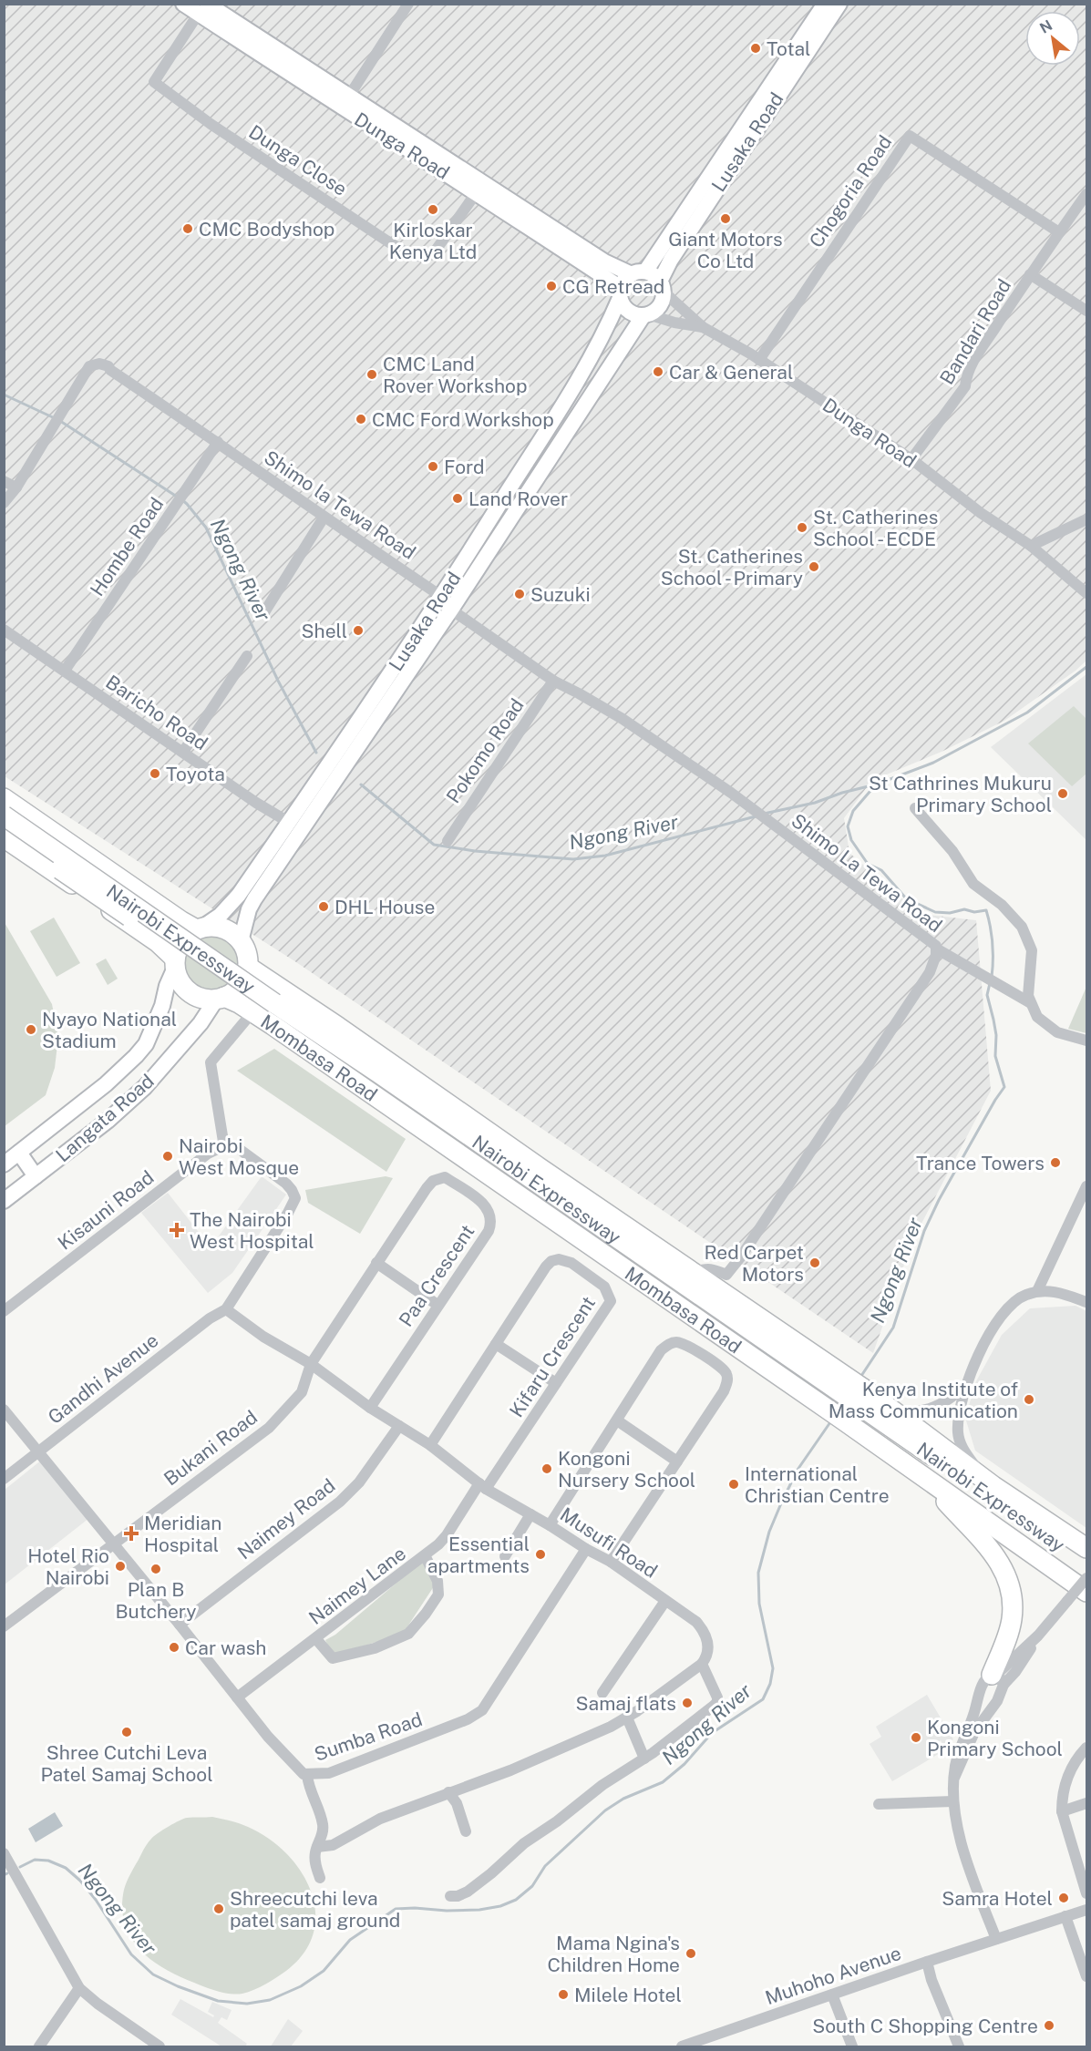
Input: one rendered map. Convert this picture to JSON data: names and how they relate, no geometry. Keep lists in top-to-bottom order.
{
  "streets": {
    "highway": ["Nairobi Expressway", "Mombasa Road"],
    "main road": ["Lusaka Road", "Dunga Road", "Langata Road"],
    "street": [
      "Dunga Close",
      "Chogoria Road",
      "Bandari Road",
      "Shimo la Tewa Road",
      "Hombe Road",
      "Baricho Road",
      "Pokomo Road",
      "Shimo La Tewa Road",
      "Kisauni Road",
      "Paa Crescent",
      "Kifaru Crescent",
      "Gandhi Avenue",
      "Bukani Road",
      "Naimey Road",
      "Musufi Road",
      "Naimey Lane",
      "Sumba Road",
      "Muhoho Avenue"
    ]
  },
  "crossings": [
    ["Lusaka Road", "Dunga Road"],
    ["Lusaka Road", "Shimo la Tewa Road"],
    ["Lusaka Road", "Baricho Road"],
    ["Lusaka Road", "Shimo La Tewa Road"],
    ["Lusaka Road", "Mombasa Road"],
    ["Lusaka Road", "Langata Road"],
    ["Dunga Road", "Dunga Close"],
    ["Dunga Road", "Chogoria Road"],
    ["Dunga Road", "Bandari Road"],
    ["Chogoria Road", "Bandari Road"],
    ["Shimo la Tewa Road", "Hombe Road"],
    ["Hombe Road", "Baricho Road"],
    ["Pokomo Road", "Shimo La Tewa Road"],
    ["Shimo La Tewa Road", "Mombasa Road"],
    ["Mombasa Road", "Langata Road"],
    ["Paa Crescent", "Bukani Road"],
    ["Paa Crescent", "Musufi Road"],
    ["Kifaru Crescent", "Musufi Road"],
    ["Kifaru Crescent", "Naimey Lane"],
    ["Gandhi Avenue", "Musufi Road"],
    ["Gandhi Avenue", "Sumba Road"],
    ["Bukani Road", "Musufi Road"],
    ["Bukani Road", "Sumba Road"],
    ["Naimey Road", "Musufi Road"],
    ["Naimey Road", "Sumba Road"],
    ["Musufi Road", "Naimey Lane"],
    ["Musufi Road", "Sumba Road"],
    ["Naimey Lane", "Sumba Road"]
  ],
  "water": ["Ngong River"],
  "places": {
    "other": [
      "Total",
      "Kirloskar Kenya Ltd",
      "Giant Motors Co Ltd",
      "CMC Bodyshop",
      "CG Retread",
      "Car & General",
      "CMC Land Rover Workshop",
      "CMC Ford Workshop",
      "Ford",
      "Land Rover",
      "St. Catherines School - ECDE",
      "St. Catherines School - Primary",
      "Suzuki",
      "Shell",
      "Toyota",
      "St Cathrines Mukuru Primary School",
      "DHL House",
      "Nyayo National Stadium",
      "Nairobi West Mosque",
      "Trance Towers",
      "Red Carpet Motors",
      "Kenya Institute of Mass Communication",
      "Kongoni Nursery School",
      "International Christian Centre",
      "Essential apartments",
      "Hotel Rio Nairobi",
      "Plan B Butchery",
      "Car wash",
      "Samaj flats",
      "Shree Cutchi Leva Patel Samaj School",
      "Kongoni Primary School",
      "Samra Hotel",
      "Shreecutchi leva patel samaj ground",
      "Mama Ngina's Children Home",
      "Milele Hotel",
      "South C Shopping Centre"
    ],
    "health": ["The Nairobi West Hospital", "Meridian Hospital"]
  },
  "north": "top left"
}
